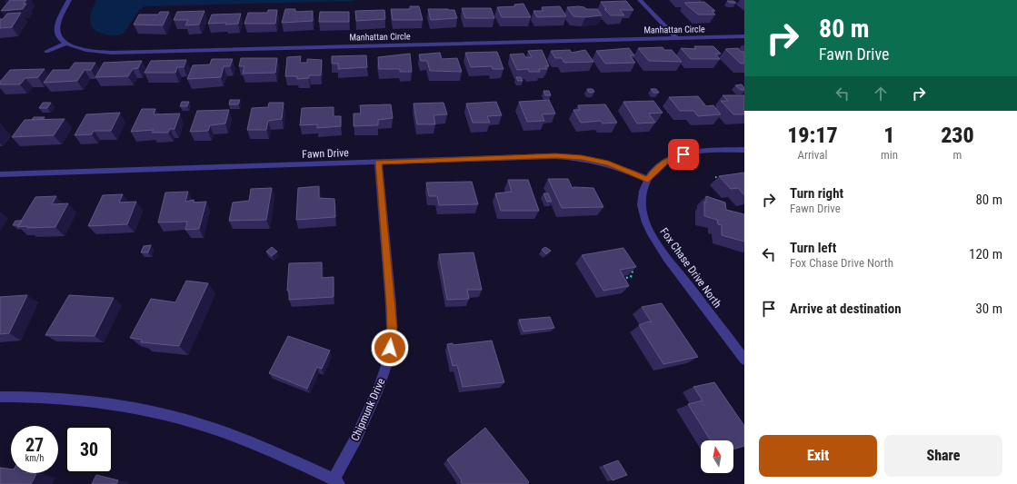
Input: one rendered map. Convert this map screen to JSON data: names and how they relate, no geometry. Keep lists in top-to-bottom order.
{
  "streets": {
    "street": [
      "Manhattan Circle",
      "Fawn Drive",
      "Fox Chase Drive North",
      "Chipmunk Drive"
    ]
  },
  "crossings": [
    ["Fawn Drive", "Fox Chase Drive North"],
    ["Fawn Drive", "Chipmunk Drive"]
  ],
  "north": "top",
  "page": {
    "turn": ["80 m", "Fawn Drive"],
    "eta": [
      "19:17",
      "Arrival",
      "1",
      "min",
      "230",
      "m"
    ],
    "list": [
      {
        "name": "Turn right",
        "note": "Fawn Drive",
        "value": "80 m"
      },
      {
        "name": "Turn left",
        "note": "Fox Chase Drive North",
        "value": "120 m"
      },
      {
        "name": "Arrive at destination",
        "value": "30 m"
      }
    ],
    "speed": "27 km/h",
    "limit": "30",
    "buttons": ["Exit", "Share"]
  }
}
